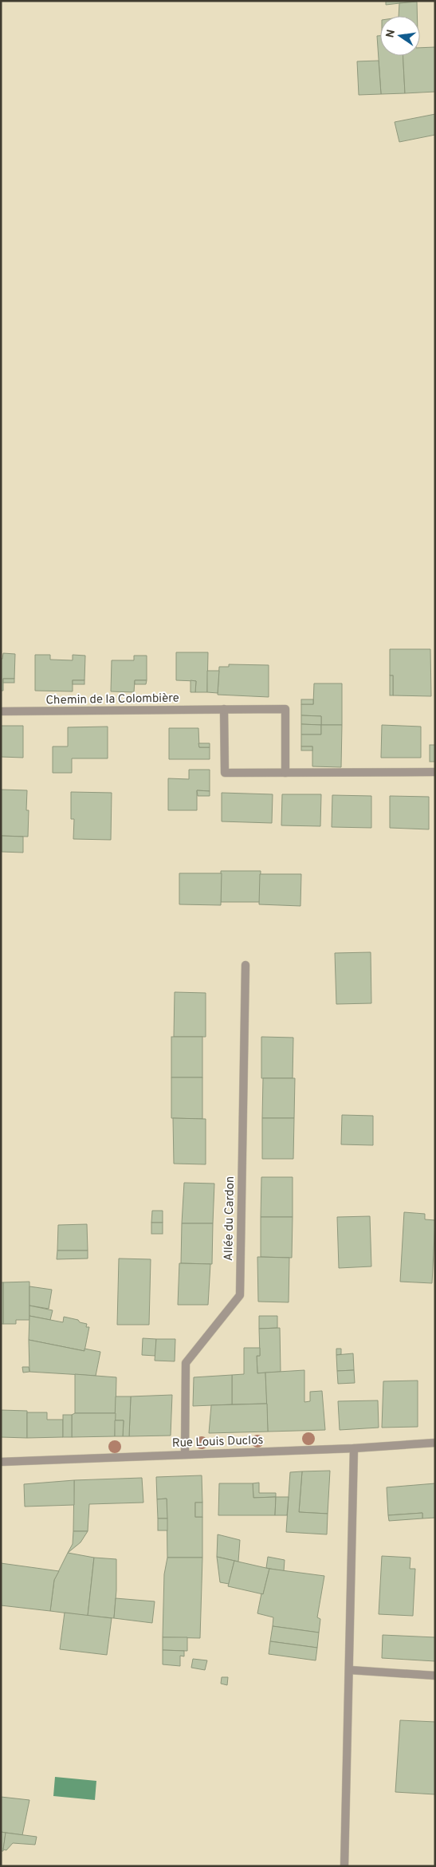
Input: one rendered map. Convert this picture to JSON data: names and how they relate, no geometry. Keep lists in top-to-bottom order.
{
  "streets": {
    "street": ["Chemin de la Colombière", "Allée du Cardon", "Rue Louis Duclos"]
  },
  "crossings": [
    ["Allée du Cardon", "Rue Louis Duclos"]
  ],
  "north": "left"
}
